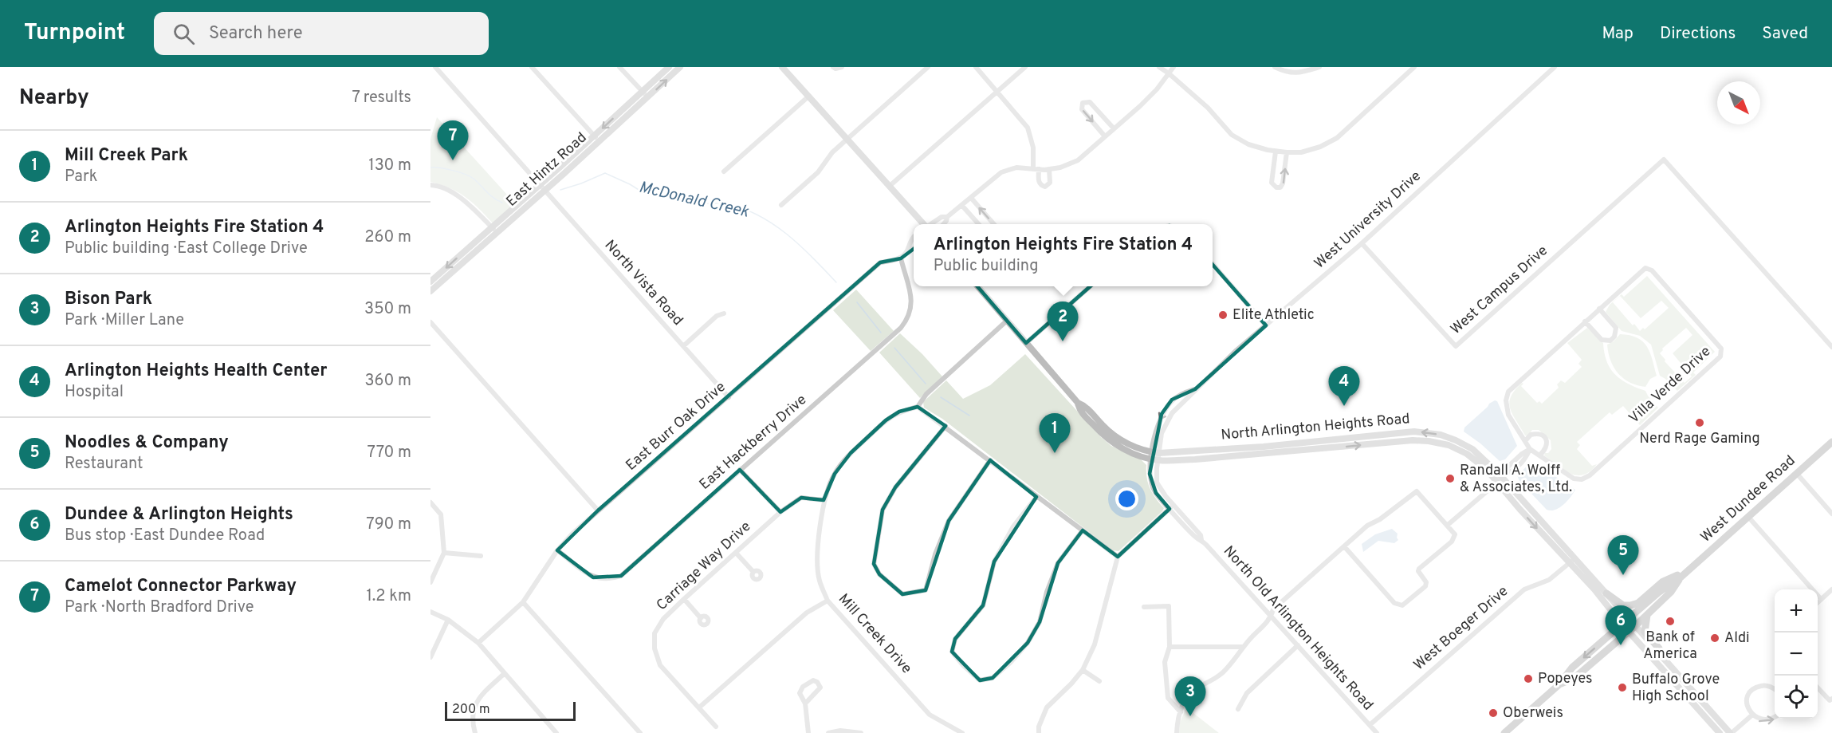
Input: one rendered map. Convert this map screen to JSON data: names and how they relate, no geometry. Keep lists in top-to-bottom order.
{
  "streets": {
    "main road": ["East Hintz Road", "North Arlington Heights Road", "West Dundee Road"],
    "street": [
      "West University Drive",
      "North Vista Road",
      "West Campus Drive",
      "Villa Verde Drive",
      "East Burr Oak Drive",
      "East Hackberry Drive",
      "Carriage Way Drive",
      "North Old Arlington Heights Road",
      "West Boeger Drive",
      "Mill Creek Drive"
    ]
  },
  "crossings": [
    ["East Hintz Road", "North Vista Road"],
    ["West University Drive", "West Campus Drive"],
    ["West University Drive", "North Arlington Heights Road"],
    ["West University Drive", "North Old Arlington Heights Road"],
    ["North Vista Road", "East Burr Oak Drive"],
    ["East Burr Oak Drive", "East Hackberry Drive"],
    ["North Arlington Heights Road", "West Dundee Road"],
    ["North Arlington Heights Road", "North Old Arlington Heights Road"],
    ["North Arlington Heights Road", "West Boeger Drive"],
    ["Carriage Way Drive", "Mill Creek Drive"],
    ["North Old Arlington Heights Road", "West Boeger Drive"]
  ],
  "water": ["McDonald Creek"],
  "places": [
    "Elite Athletic",
    "Nerd Rage Gaming",
    "Randall A. Wolff & Associates, Ltd.",
    "Bank of America",
    "Aldi",
    "Popeyes",
    "Buffalo Grove High School",
    "Oberweis"
  ],
  "scale_bar": "200 m",
  "north": "bottom right",
  "page": {
    "header": "Turnpoint",
    "search": "Search here",
    "nav": ["Map", "Directions", "Saved"],
    "heading": ["Nearby", "7 results"],
    "pins": [
      "7",
      "2",
      "4",
      "1",
      "5",
      "6",
      "3"
    ],
    "list": [
      {
        "mark": "1",
        "name": "Mill Creek Park",
        "note": "Park",
        "value": "130 m"
      },
      {
        "mark": "2",
        "name": "Arlington Heights Fire Station 4",
        "note": "Public building · East College Drive",
        "value": "260 m"
      },
      {
        "mark": "3",
        "name": "Bison Park",
        "note": "Park · Miller Lane",
        "value": "350 m"
      },
      {
        "mark": "4",
        "name": "Arlington Heights Health Center",
        "note": "Hospital",
        "value": "360 m"
      },
      {
        "mark": "5",
        "name": "Noodles & Company",
        "note": "Restaurant",
        "value": "770 m"
      },
      {
        "mark": "6",
        "name": "Dundee & Arlington Heights",
        "note": "Bus stop · East Dundee Road",
        "value": "790 m"
      },
      {
        "mark": "7",
        "name": "Camelot Connector Parkway",
        "note": "Park · North Bradford Drive",
        "value": "1.2 km"
      }
    ],
    "popup": ["Arlington Heights Fire Station 4", "Public building"],
    "map_buttons": ["+", "−"],
    "scale": "200 m"
  }
}
